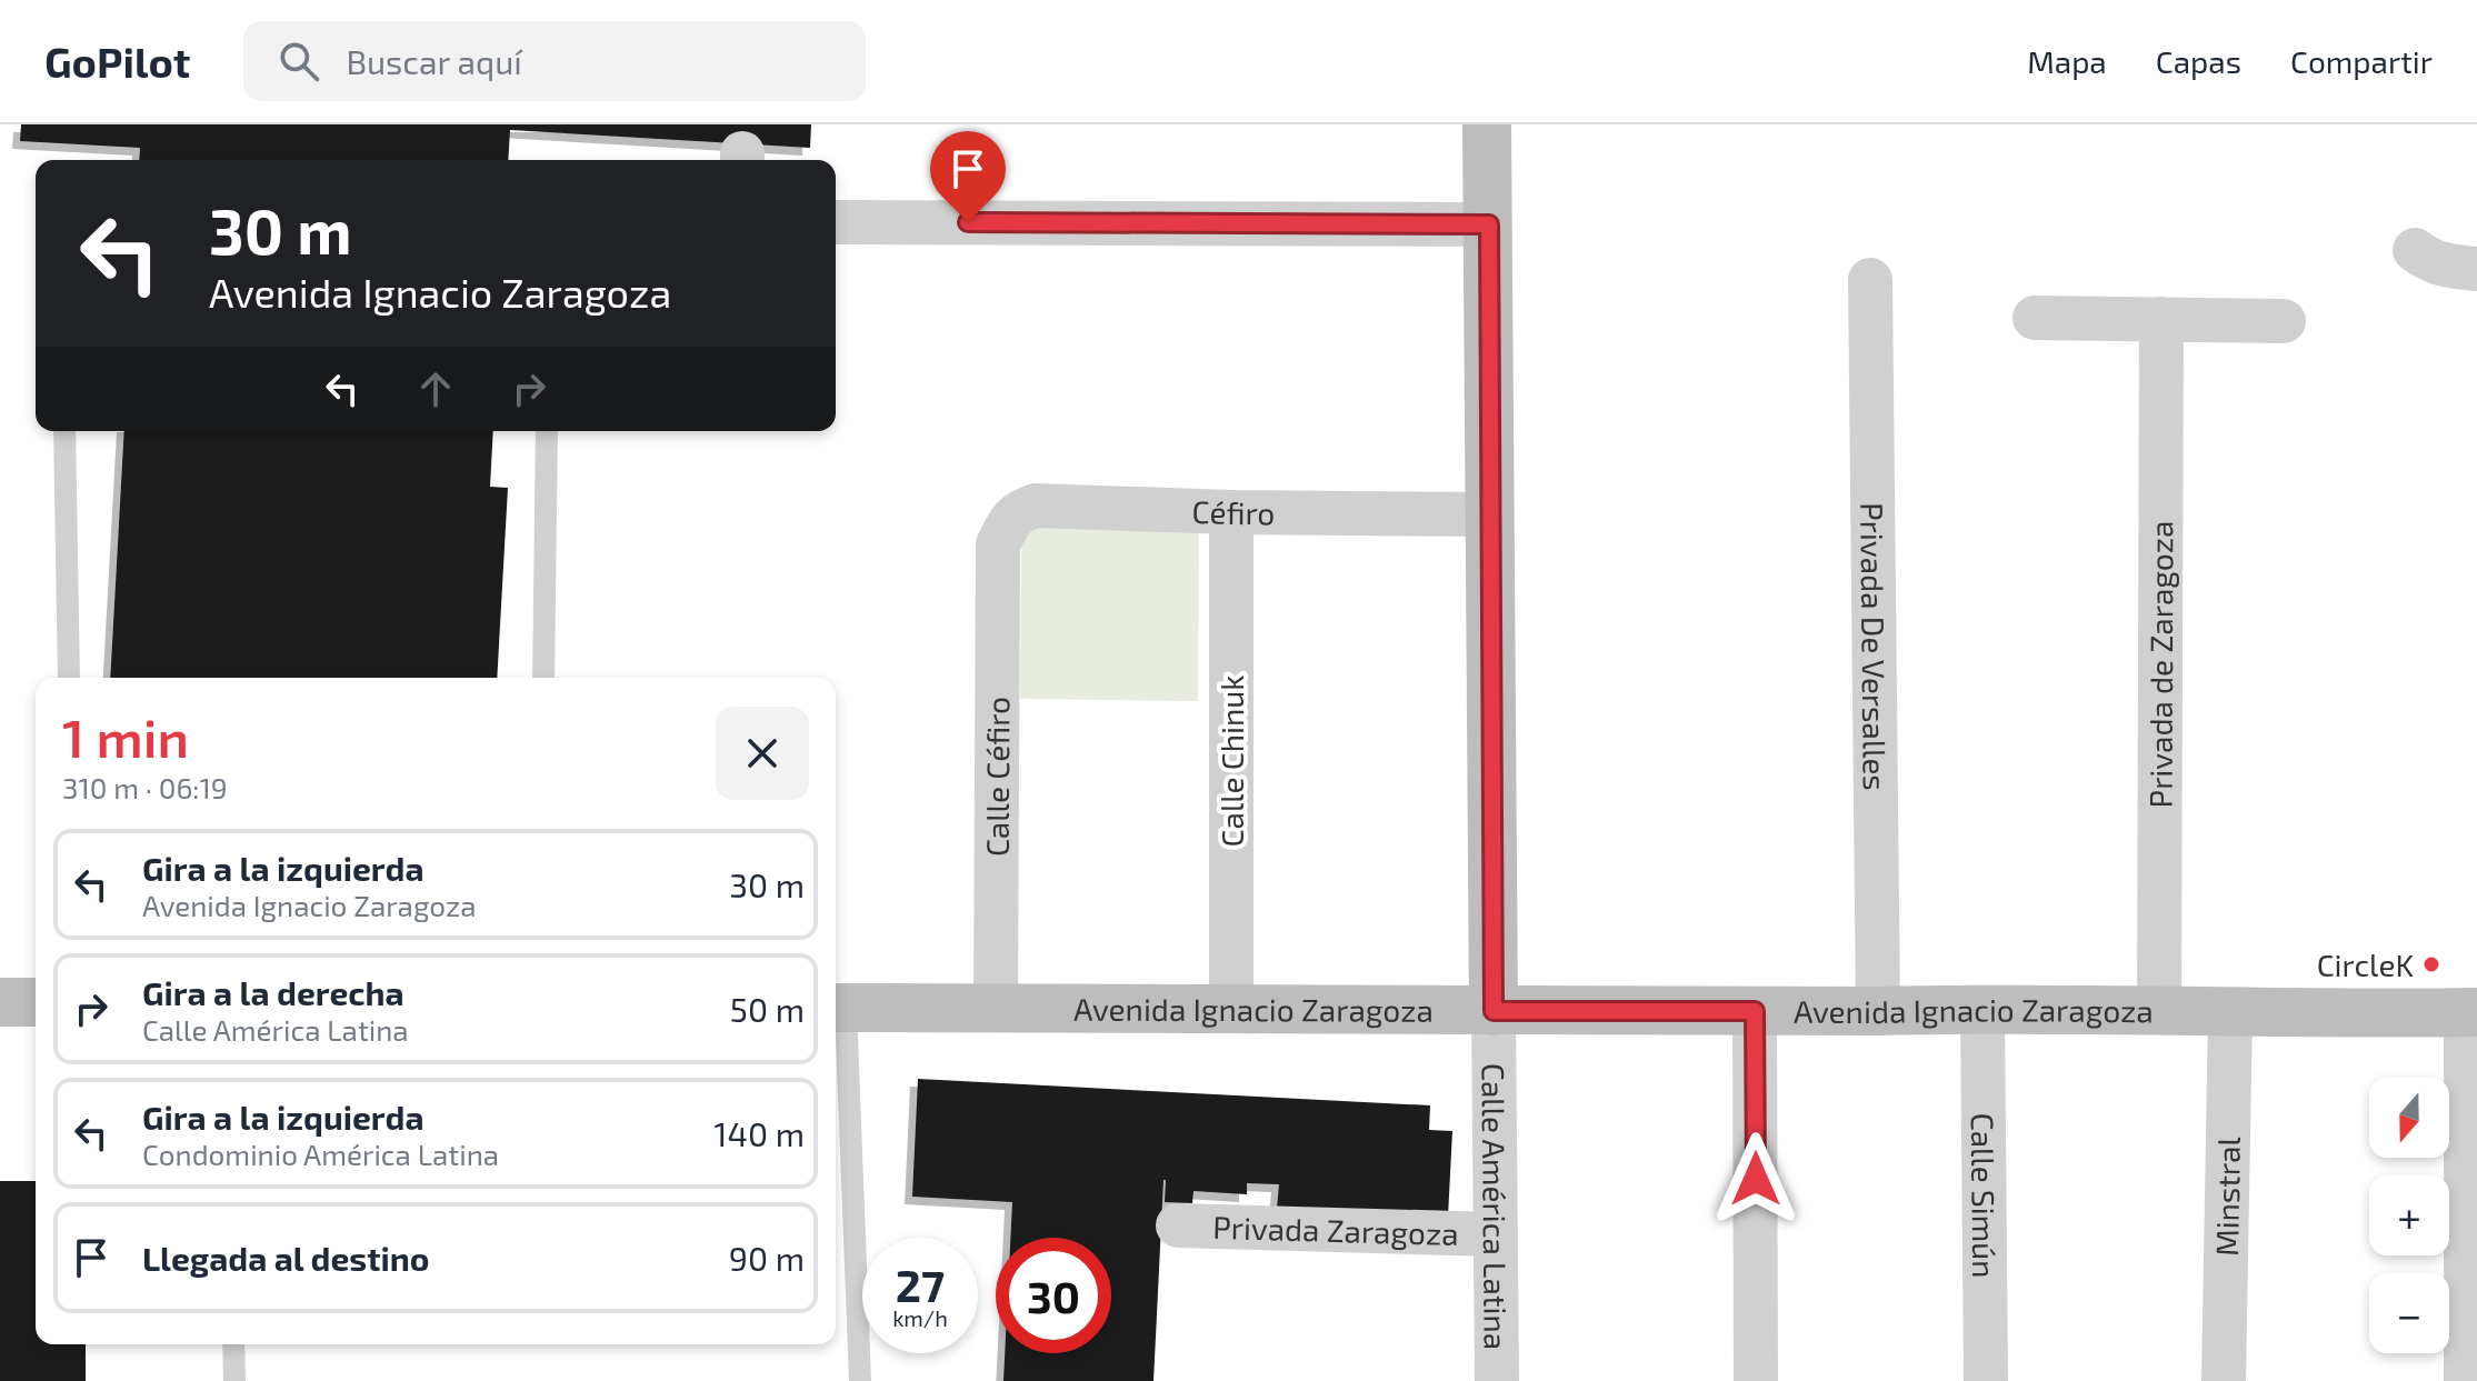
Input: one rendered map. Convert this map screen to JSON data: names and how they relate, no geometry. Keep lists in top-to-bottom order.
{
  "streets": {
    "main road": ["Avenida Ignacio Zaragoza", "Calle América Latina"],
    "street": [
      "Céfiro",
      "Privada De Versalles",
      "Privada de Zaragoza",
      "Calle Chinuk",
      "Calle Céfiro",
      "Calle Simún",
      "Minstral",
      "Privada Zaragoza"
    ]
  },
  "crossings": [
    ["Céfiro", "Calle Chinuk"],
    ["Céfiro", "Calle Céfiro"],
    ["Céfiro", "Calle América Latina"],
    ["Privada De Versalles", "Avenida Ignacio Zaragoza"],
    ["Privada de Zaragoza", "Avenida Ignacio Zaragoza"],
    ["Calle Chinuk", "Avenida Ignacio Zaragoza"],
    ["Calle Céfiro", "Avenida Ignacio Zaragoza"],
    ["Avenida Ignacio Zaragoza", "Calle Simún"],
    ["Avenida Ignacio Zaragoza", "Minstral"],
    ["Avenida Ignacio Zaragoza", "Calle América Latina"],
    ["Calle América Latina", "Privada Zaragoza"]
  ],
  "places": ["CircleK"],
  "north": "bottom",
  "page": {
    "header": "GoPilot",
    "search": "Buscar aquí",
    "nav": ["Mapa", "Capas", "Compartir"],
    "turn": ["30 m", "Avenida Ignacio Zaragoza"],
    "heading": ["1 min", "310 m · 06:19"],
    "list": [
      {
        "name": "Gira a la izquierda",
        "note": "Avenida Ignacio Zaragoza",
        "value": "30 m"
      },
      {
        "name": "Gira a la derecha",
        "note": "Calle América Latina",
        "value": "50 m"
      },
      {
        "name": "Gira a la izquierda",
        "note": "Condominio América Latina",
        "value": "140 m"
      },
      {
        "name": "Llegada al destino",
        "value": "90 m"
      }
    ],
    "map_buttons": ["+", "−"],
    "speed": "27 km/h",
    "limit": "30"
  }
}
